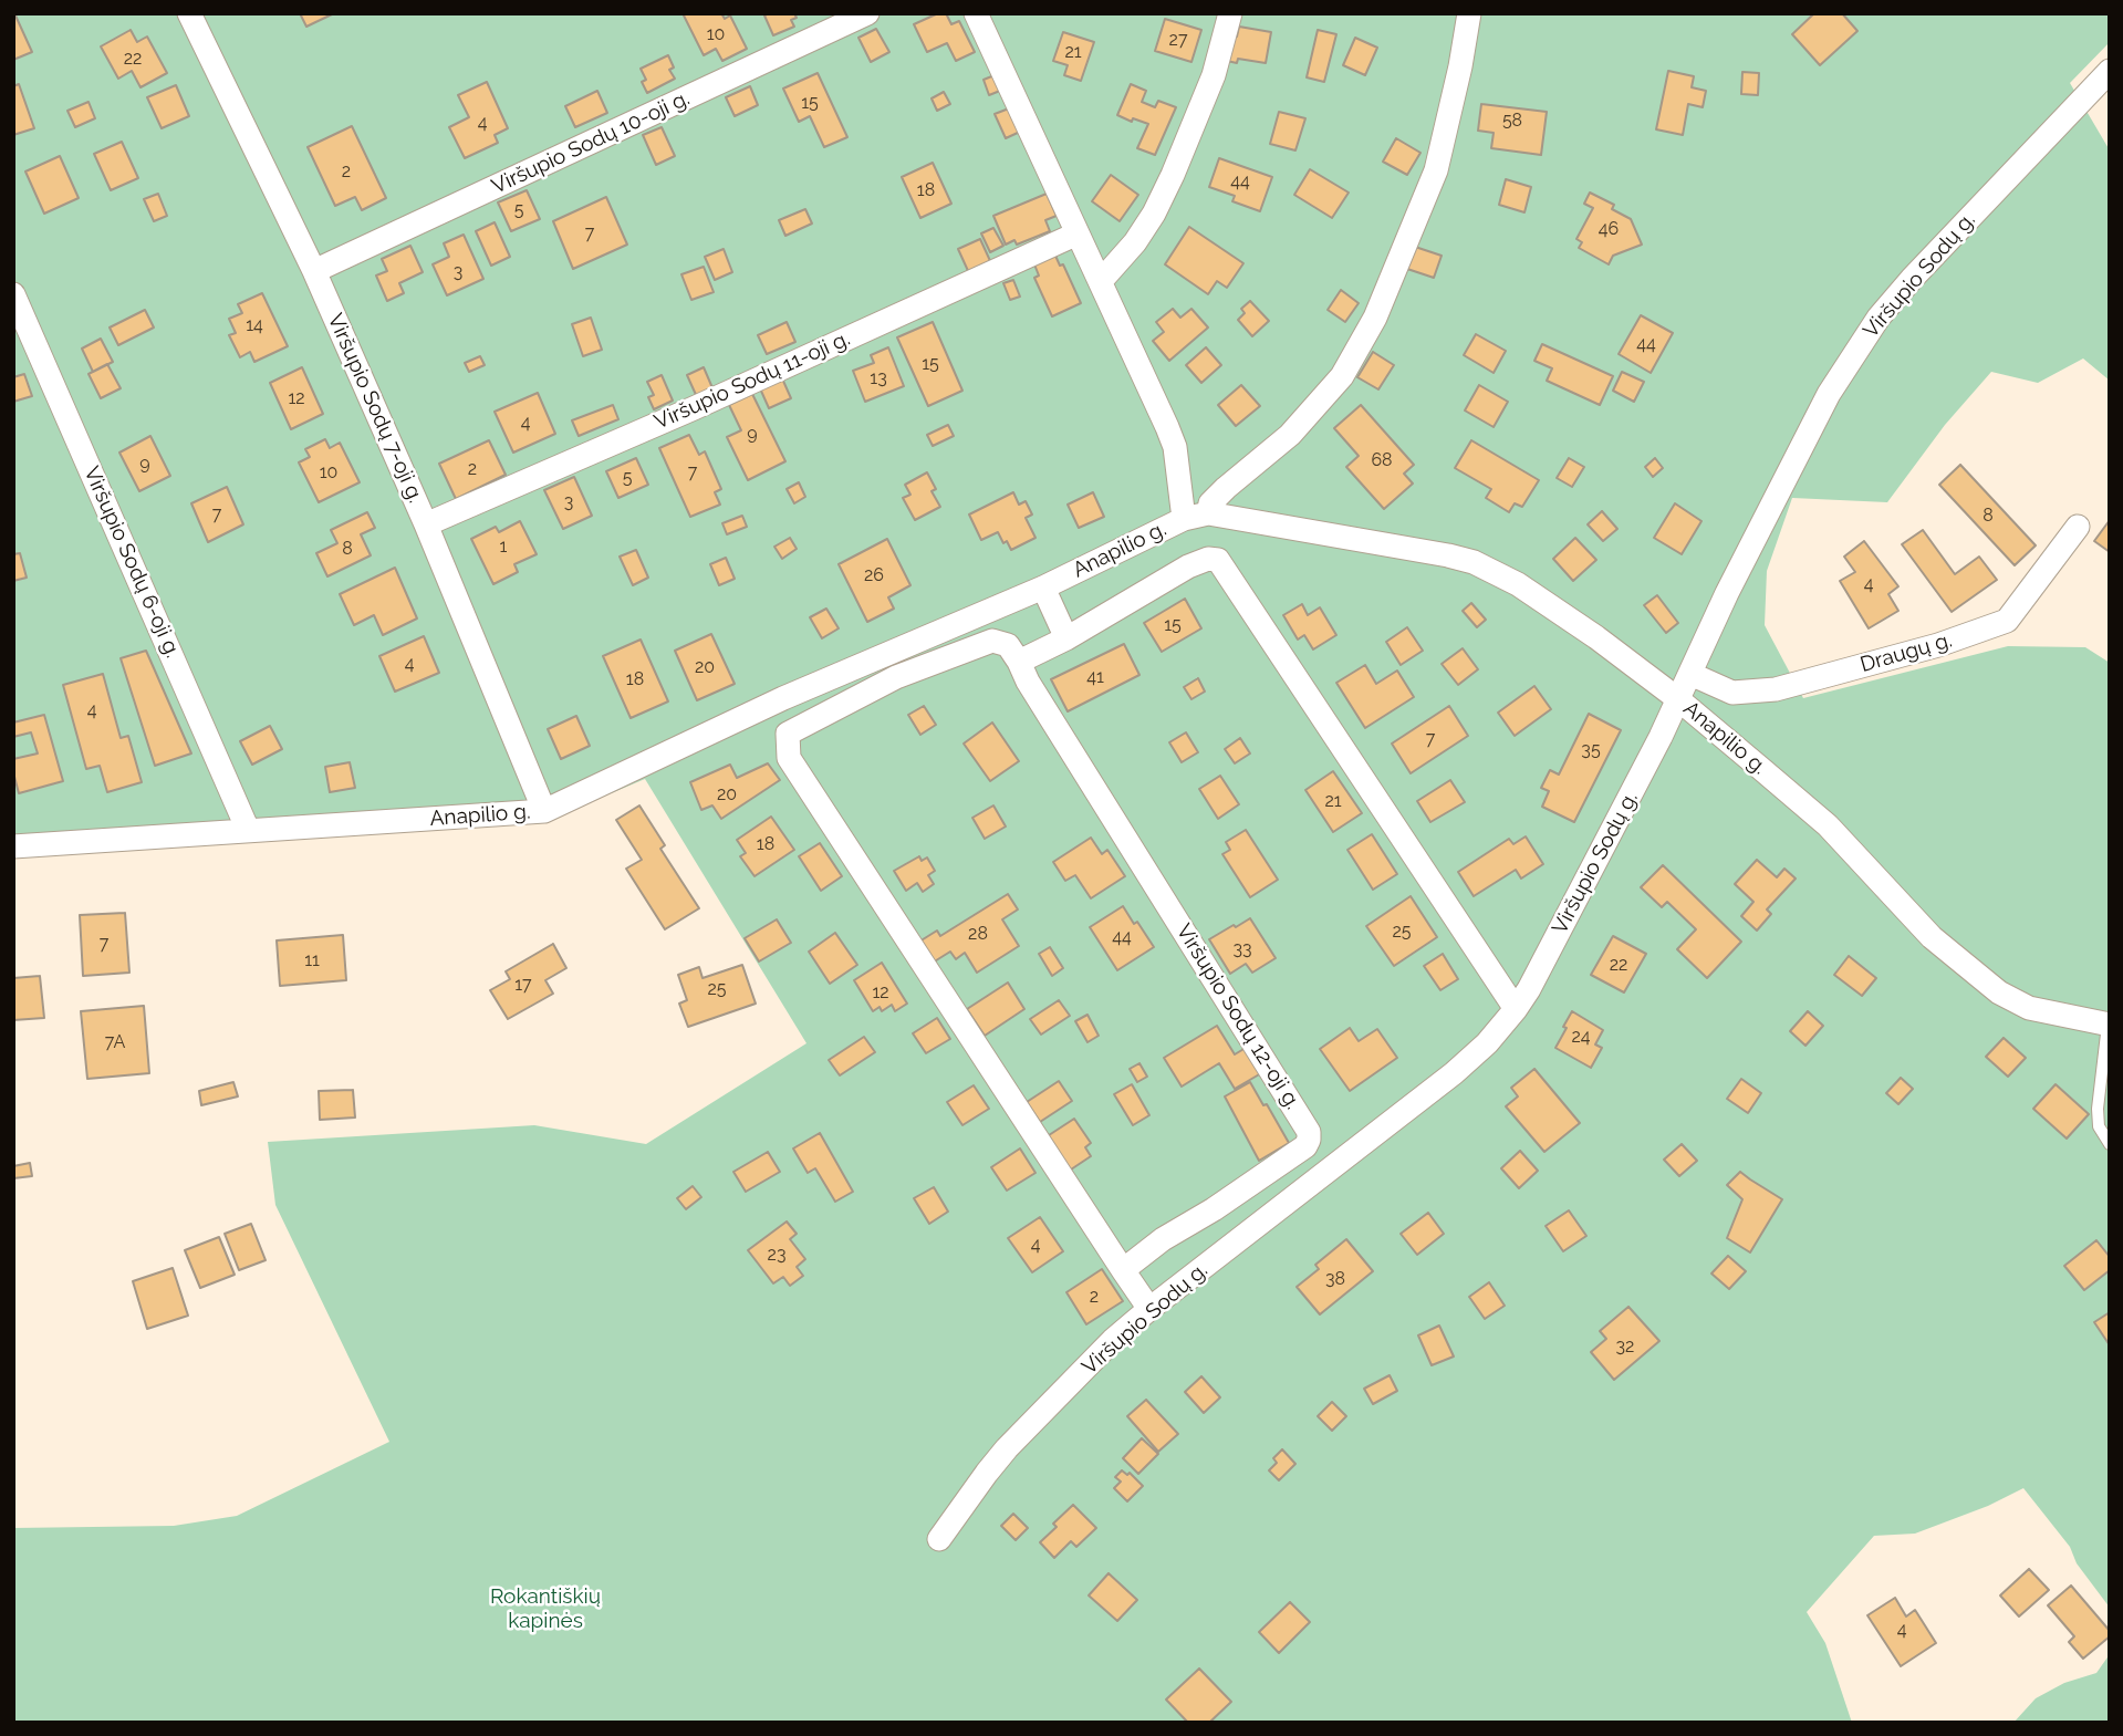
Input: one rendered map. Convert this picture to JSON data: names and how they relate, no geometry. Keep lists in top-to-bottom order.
{
  "streets": {
    "street": [
      "Viršupio Sodų 10-oji g.",
      "Viršupio Sodų g.",
      "Viršupio Sodų 11-oji g.",
      "Viršupio Sodų 7-oji g.",
      "Anapilio g.",
      "Viršupio Sodų 6-oji g.",
      "Draugų g.",
      "Viršupio Sodų 12-oji g."
    ]
  },
  "crossings": [
    ["Viršupio Sodų 10-oji g.", "Viršupio Sodų 7-oji g."],
    ["Viršupio Sodų g.", "Anapilio g."],
    ["Viršupio Sodų g.", "Draugų g."],
    ["Viršupio Sodų 11-oji g.", "Viršupio Sodų 7-oji g."],
    ["Viršupio Sodų 7-oji g.", "Anapilio g."],
    ["Anapilio g.", "Viršupio Sodų 6-oji g."]
  ],
  "parks": ["Rokantiškių kapinės"],
  "house_numbers": [
    "10",
    "27",
    "21",
    "22",
    "15",
    "58",
    "4",
    "2",
    "44",
    "18",
    "5",
    "46",
    "7",
    "3",
    "14",
    "44",
    "15",
    "13",
    "12",
    "4",
    "9",
    "68",
    "9",
    "2",
    "10",
    "7",
    "5",
    "3",
    "7",
    "8",
    "1",
    "8",
    "26",
    "4",
    "15",
    "4",
    "20",
    "41",
    "18",
    "4",
    "7",
    "35",
    "20",
    "21",
    "18",
    "25",
    "28",
    "44",
    "7",
    "33",
    "11",
    "22",
    "17",
    "25",
    "12",
    "24",
    "7A",
    "4",
    "23",
    "38",
    "2",
    "32",
    "4"
  ]
}
